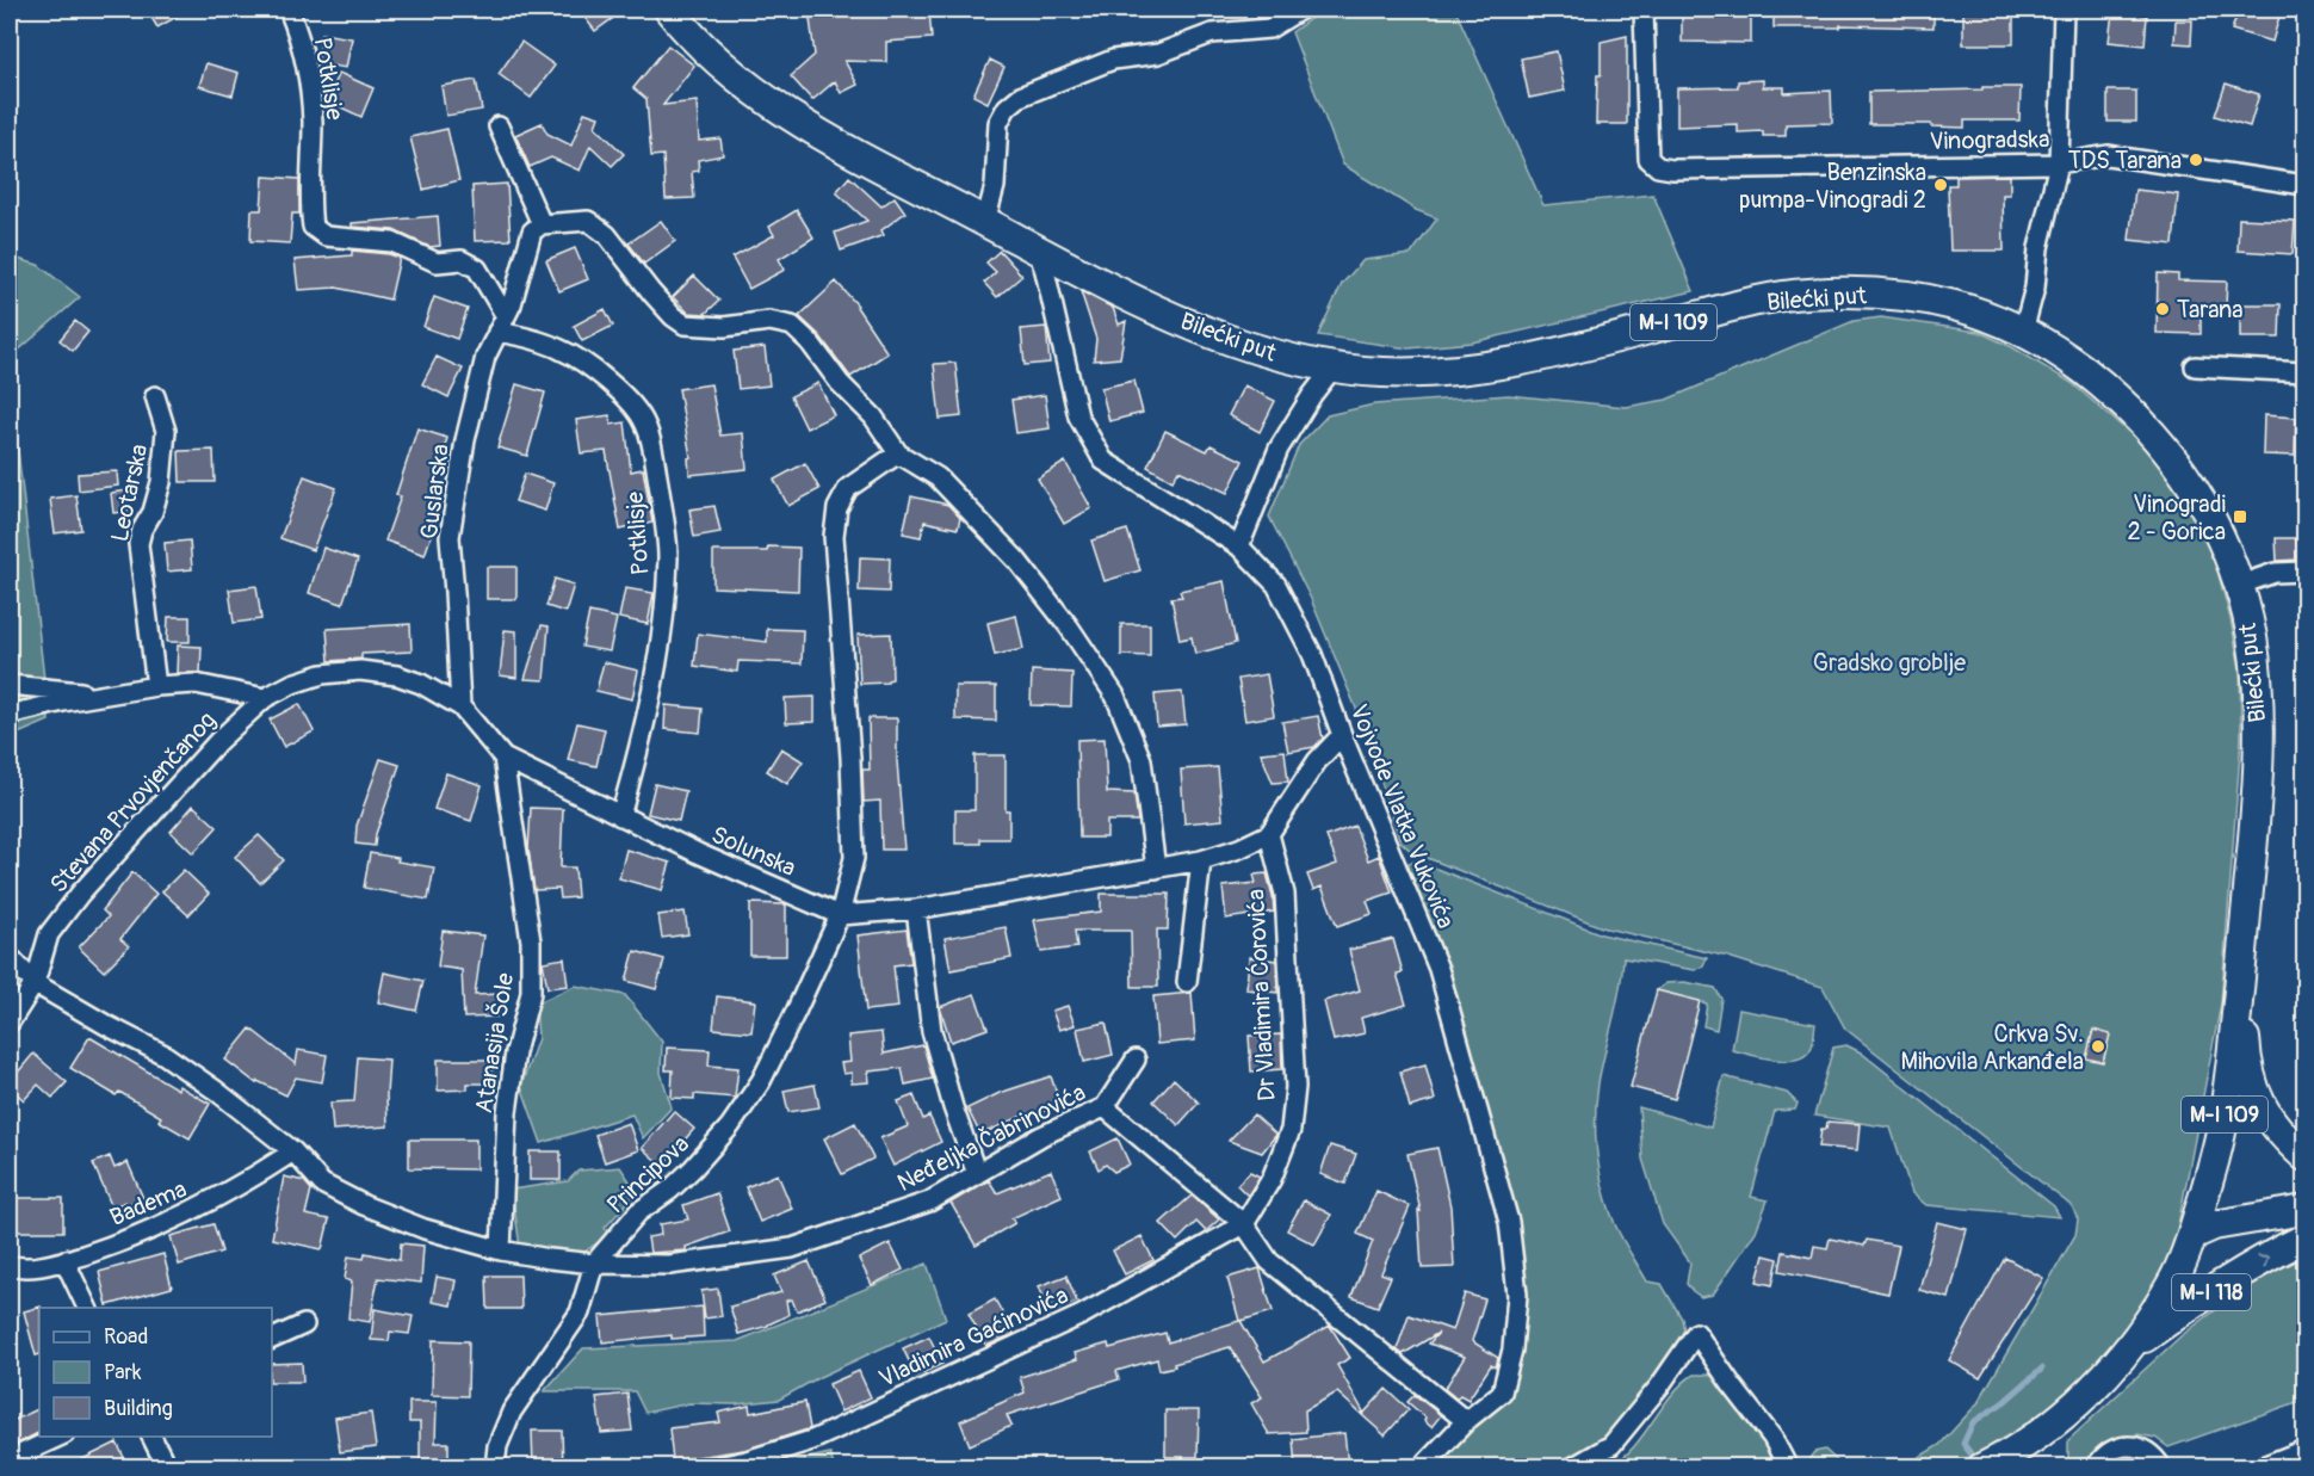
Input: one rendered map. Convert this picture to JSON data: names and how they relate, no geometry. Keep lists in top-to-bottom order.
{
  "streets": {
    "main road": ["Bilećki put", "M-I 109", "M-I 118"],
    "street": [
      "Potklisje",
      "Vinogradska",
      "Guslarska",
      "Leotarska",
      "Stevana Prvovjenčanog",
      "Vojvode Vlatka Vukovića",
      "Solunska",
      "Dr Vladimira Ćorovića",
      "Atanasija Šole",
      "Neđeljka Čabrinovića",
      "Principova",
      "Badema",
      "Vladimira Gaćinovića"
    ]
  },
  "crossings": [
    ["Potklisje", "Guslarska"],
    ["Potklisje", "Solunska"],
    ["Bilećki put", "Vojvode Vlatka Vukovića"],
    ["Bilećki put", "M-I 118"],
    ["Guslarska", "Solunska"],
    ["Stevana Prvovjenčanog", "Solunska"],
    ["Stevana Prvovjenčanog", "Neđeljka Čabrinovića"],
    ["Vojvode Vlatka Vukovića", "Neđeljka Čabrinovića"],
    ["Solunska", "Dr Vladimira Ćorovića"],
    ["Solunska", "Atanasija Šole"],
    ["Solunska", "Principova"],
    ["Dr Vladimira Ćorovića", "Neđeljka Čabrinovića"],
    ["Dr Vladimira Ćorovića", "Vladimira Gaćinovića"],
    ["Atanasija Šole", "Neđeljka Čabrinovića"],
    ["Neđeljka Čabrinovića", "Principova"],
    ["Neđeljka Čabrinovića", "Badema"],
    ["Neđeljka Čabrinovića", "Vladimira Gaćinovića"]
  ],
  "parks": ["Gradsko groblje"],
  "places": {
    "other": [
      "TDS Tarana",
      "Benzinska pumpa-Vinogradi 2",
      "Tarana",
      "Crkva Sv. Mihovila Arkanđela"
    ],
    "transit": ["Vinogradi 2 - Gorica"]
  },
  "legend": ["Road", "Park", "Building"]
}
